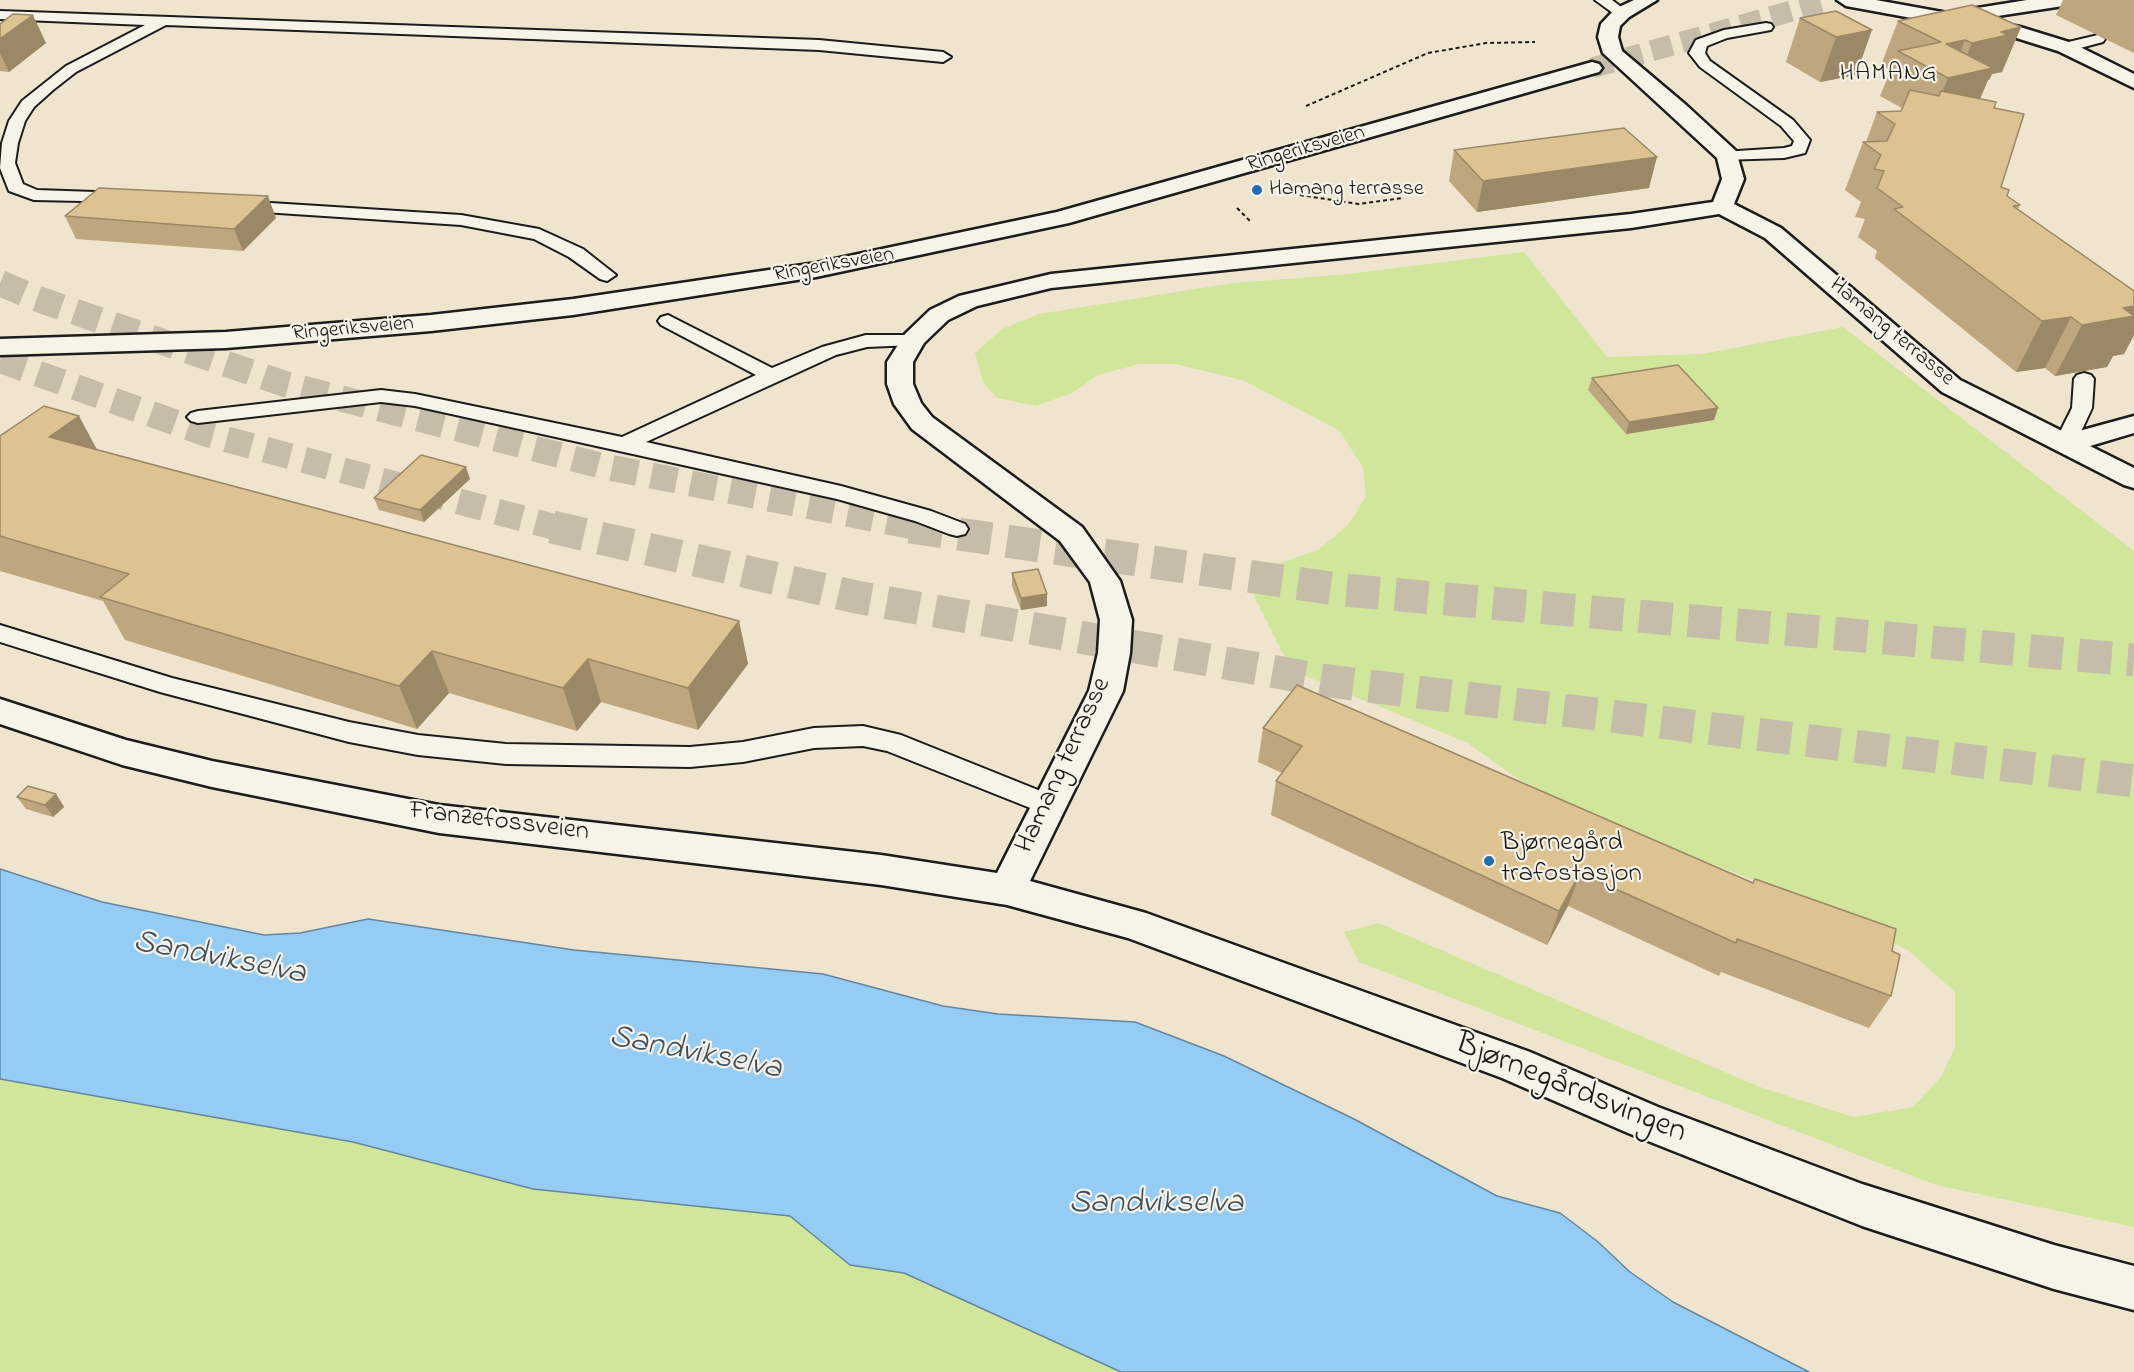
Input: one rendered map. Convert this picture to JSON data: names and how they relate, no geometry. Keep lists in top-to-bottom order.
{
  "streets": {
    "street": [
      "Ringeriksveien",
      "Hamang terrasse",
      "Franzefossveien",
      "Bjørnegårdsvingen"
    ]
  },
  "crossings": [
    ["Hamang terrasse", "Franzefossveien"],
    ["Hamang terrasse", "Bjørnegårdsvingen"],
    ["Franzefossveien", "Bjørnegårdsvingen"]
  ],
  "districts": ["HAMANG"],
  "water": ["Sandvikselva"],
  "places": ["Hamang terrasse", "Bjørnegård trafostasjon"]
}
